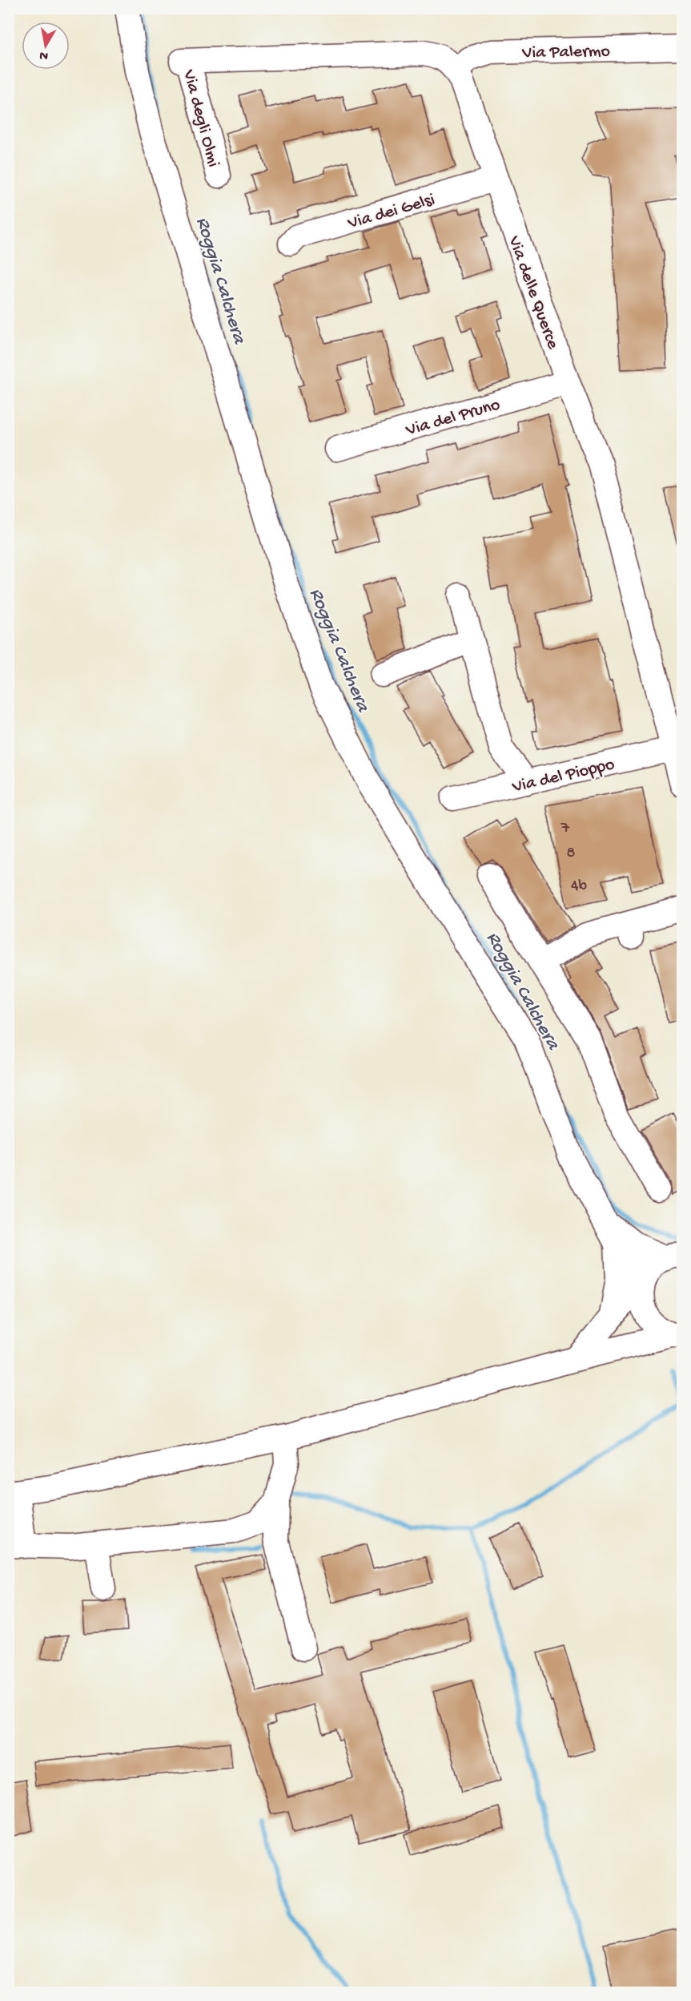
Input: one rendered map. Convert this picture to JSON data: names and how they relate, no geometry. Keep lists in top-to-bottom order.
{
  "streets": {
    "street": [
      "Via Palermo",
      "Via degli Olmi",
      "Via dei Gelsi",
      "Via delle Querce",
      "Via del Pruno",
      "Via del Pioppo"
    ]
  },
  "crossings": [
    ["Via Palermo", "Via delle Querce"],
    ["Via degli Olmi", "Via delle Querce"],
    ["Via dei Gelsi", "Via delle Querce"],
    ["Via delle Querce", "Via del Pruno"],
    ["Via delle Querce", "Via del Pioppo"]
  ],
  "water": ["Roggia Calchera"],
  "house_numbers": ["7", "8", "4b"],
  "north": "bottom"
}
